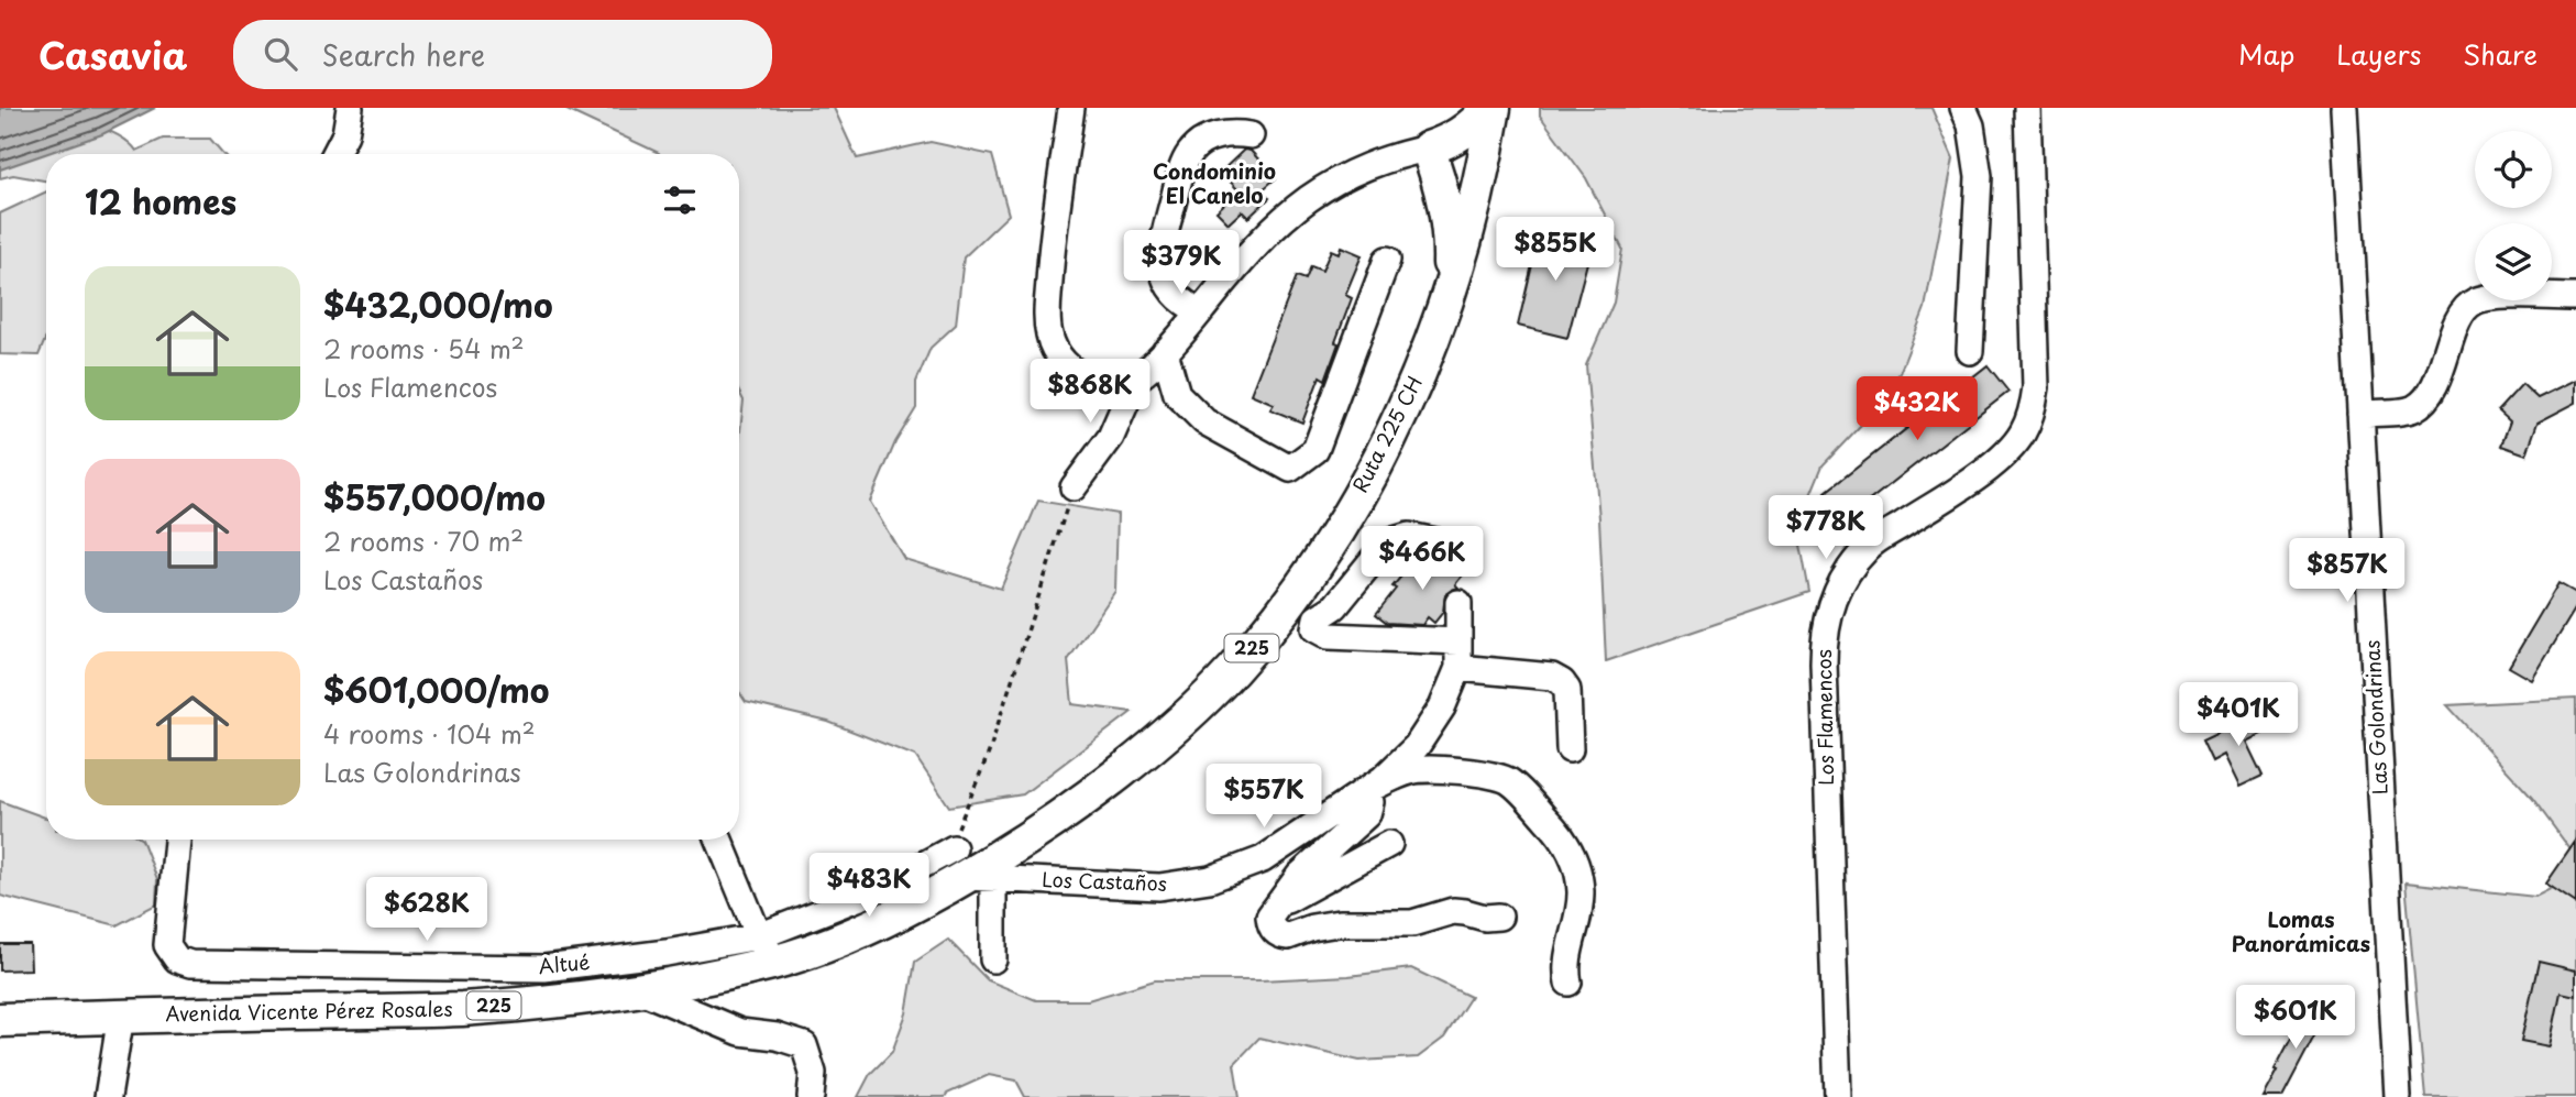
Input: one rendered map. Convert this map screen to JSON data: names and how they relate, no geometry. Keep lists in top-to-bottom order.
{
  "streets": {
    "main road": ["Ruta 225 CH", "225", "Avenida Vicente Pérez Rosales"],
    "street": [
      "Los Flamencos",
      "Las Golondrinas",
      "Los Castaños",
      "Altué"
    ]
  },
  "crossings": [
    ["Ruta 225 CH", "Los Castaños"],
    ["Ruta 225 CH", "Avenida Vicente Pérez Rosales"],
    ["Los Castaños", "Avenida Vicente Pérez Rosales"],
    ["Altué", "Avenida Vicente Pérez Rosales"]
  ],
  "districts": ["Condominio El Canelo", "Lomas Panorámicas"],
  "page": {
    "header": "Casavia",
    "search": "Search here",
    "nav": ["Map", "Layers", "Share"],
    "heading": "12 homes",
    "price": [
      "$855K",
      "$379K",
      "$868K",
      "$432K",
      "$778K",
      "$466K",
      "$857K",
      "$401K",
      "$557K",
      "$483K",
      "$628K",
      "$601K"
    ],
    "list": [
      {
        "name": "$432,000/mo",
        "note": "2 rooms · 54 m² · Los Flamencos"
      },
      {
        "name": "$557,000/mo",
        "note": "2 rooms · 70 m² · Los Castaños"
      },
      {
        "name": "$601,000/mo",
        "note": "4 rooms · 104 m² · Las Golondrinas"
      }
    ]
  }
}
